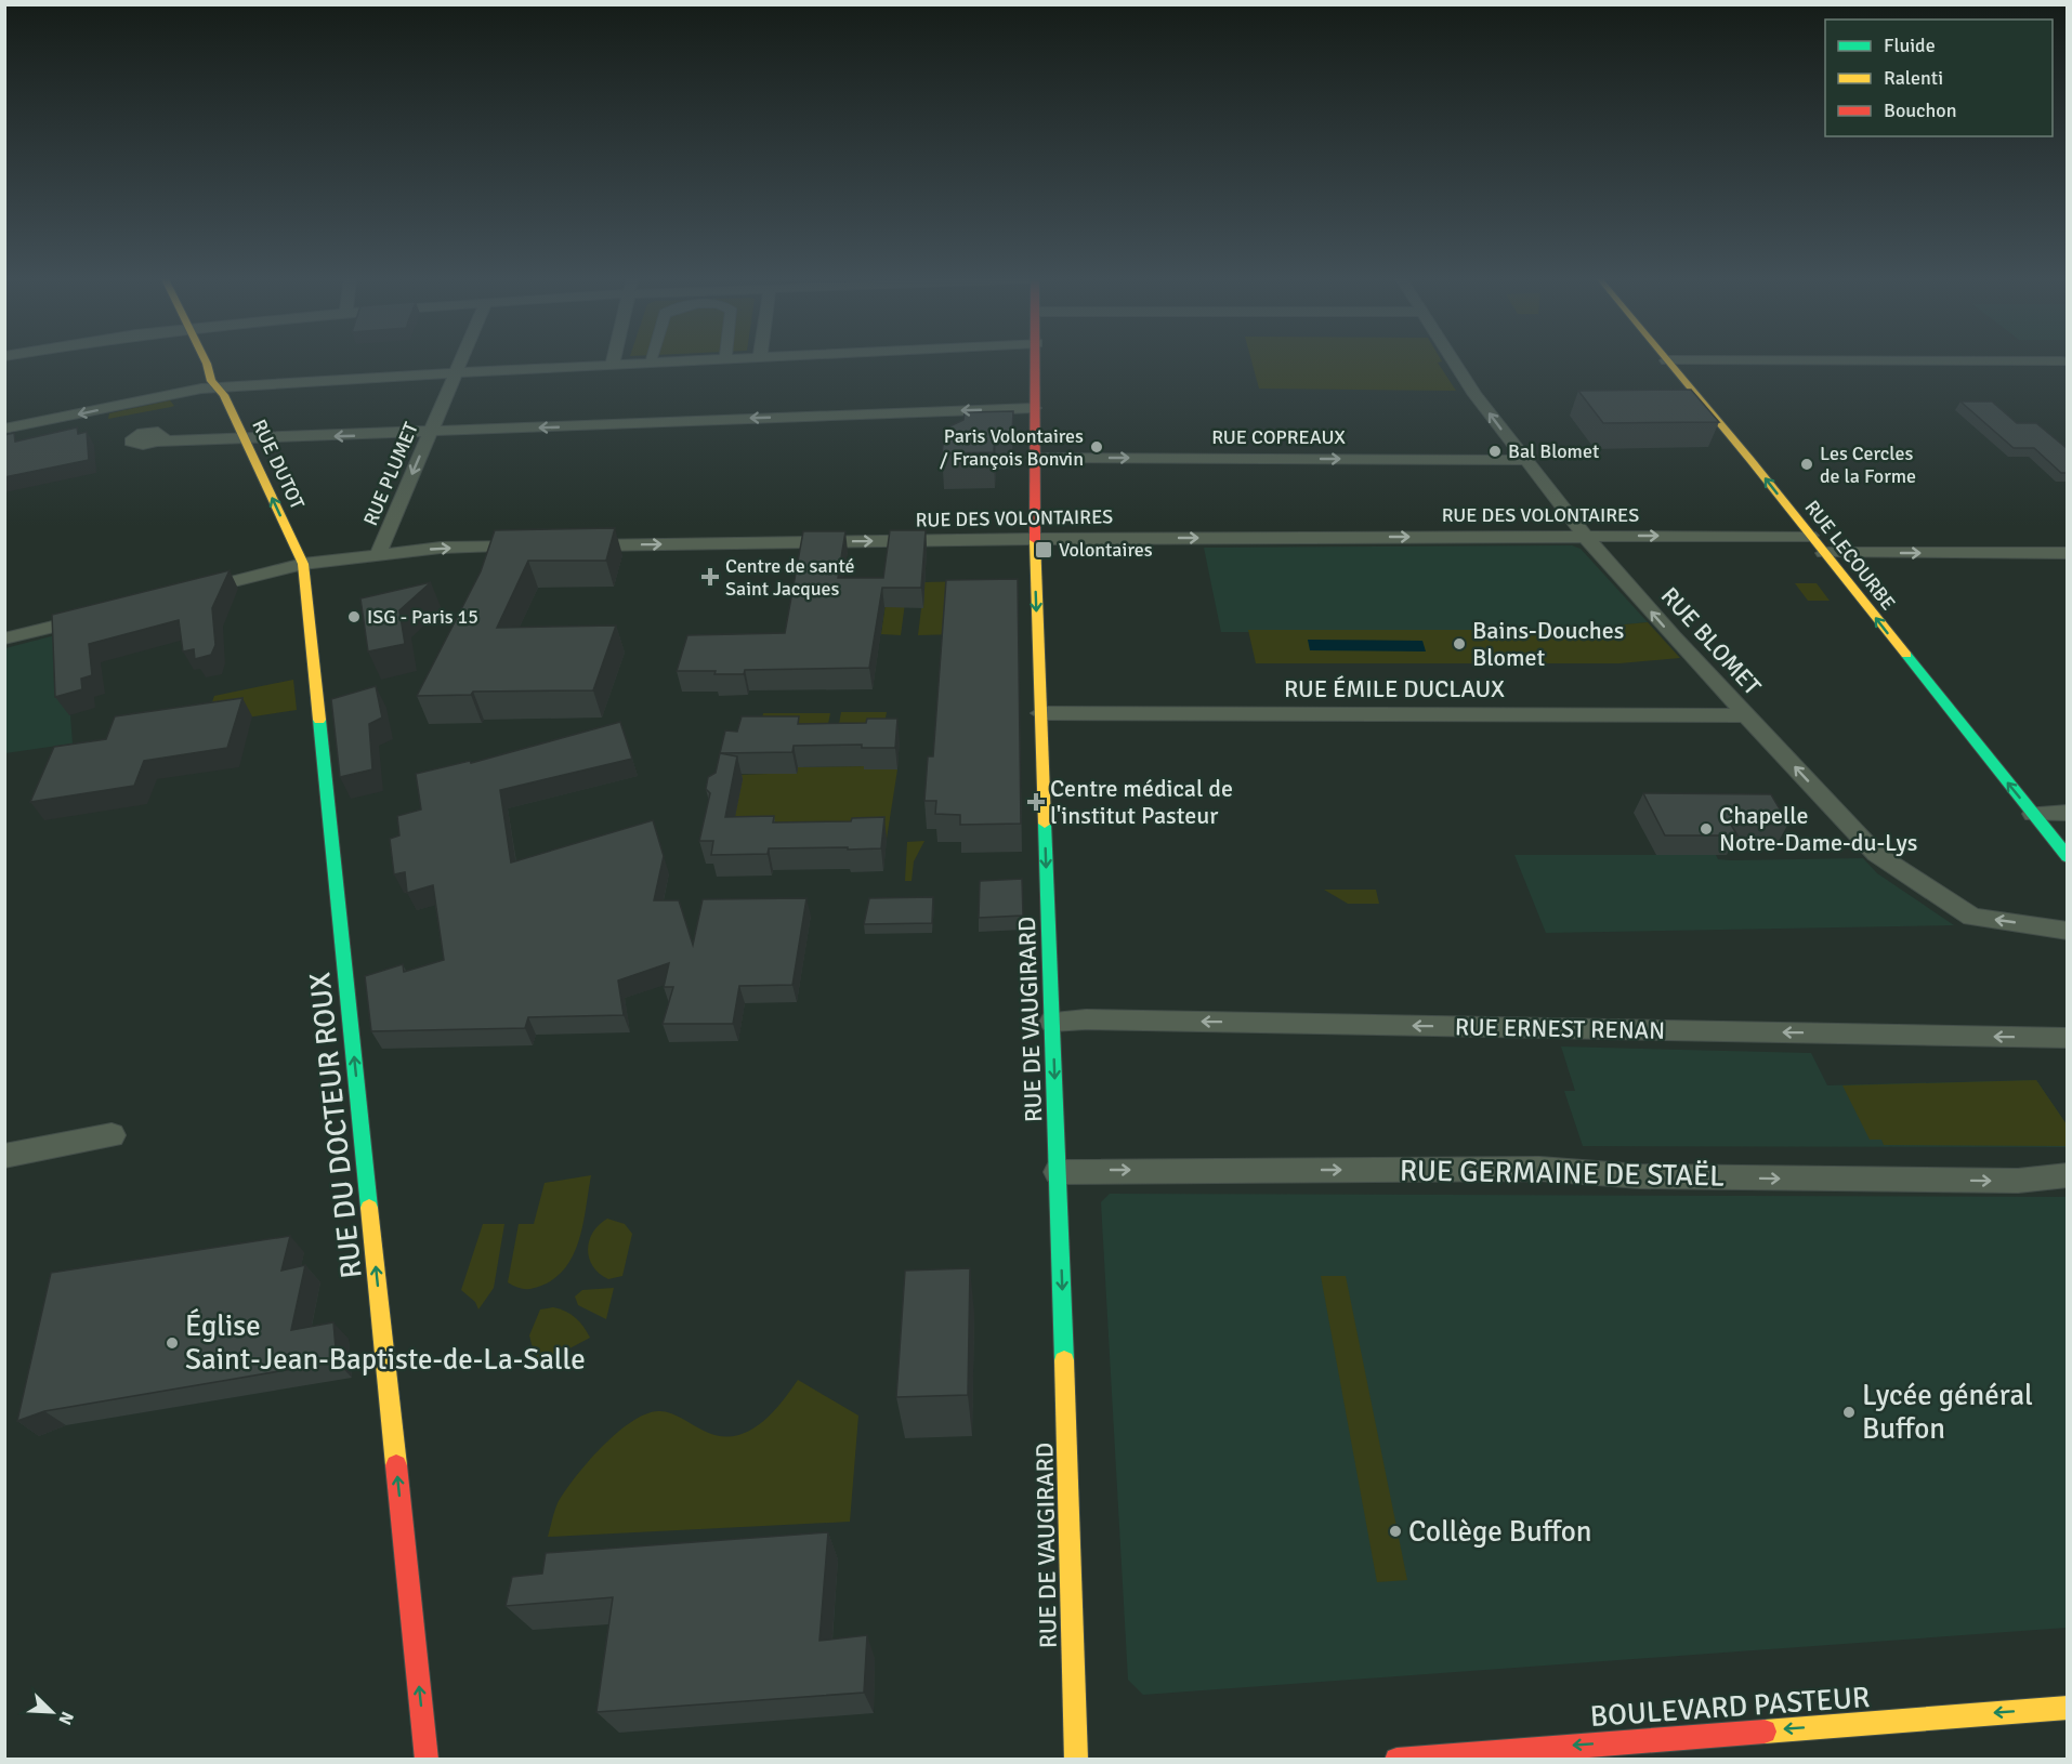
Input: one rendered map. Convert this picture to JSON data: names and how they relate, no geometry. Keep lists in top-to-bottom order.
{
  "streets": {
    "main road": [
      "RUE DUTOT",
      "RUE LECOURBE",
      "RUE DE VAUGIRARD",
      "RUE DU DOCTEUR ROUX",
      "BOULEVARD PASTEUR"
    ],
    "street": [
      "RUE COPREAUX",
      "RUE PLUMET",
      "RUE DES VOLONTAIRES",
      "RUE BLOMET",
      "RUE ÉMILE DUCLAUX",
      "RUE ERNEST RENAN",
      "RUE GERMAINE DE STAËL"
    ]
  },
  "crossings": [
    ["RUE COPREAUX", "RUE BLOMET"],
    ["RUE COPREAUX", "RUE DE VAUGIRARD"],
    ["RUE DUTOT", "RUE DU DOCTEUR ROUX"],
    ["RUE DES VOLONTAIRES", "RUE LECOURBE"],
    ["RUE DES VOLONTAIRES", "RUE BLOMET"],
    ["RUE DES VOLONTAIRES", "RUE DE VAUGIRARD"],
    ["RUE BLOMET", "RUE ÉMILE DUCLAUX"],
    ["RUE ÉMILE DUCLAUX", "RUE DE VAUGIRARD"],
    ["RUE DE VAUGIRARD", "RUE ERNEST RENAN"],
    ["RUE DE VAUGIRARD", "RUE GERMAINE DE STAËL"]
  ],
  "one_way": [
    "RUE COPREAUX",
    "RUE DUTOT",
    "RUE PLUMET",
    "RUE LECOURBE",
    "RUE BLOMET",
    "RUE DE VAUGIRARD",
    "RUE ERNEST RENAN",
    "RUE DU DOCTEUR ROUX",
    "RUE GERMAINE DE STAËL",
    "BOULEVARD PASTEUR"
  ],
  "places": {
    "other": [
      "Paris Volontaires / François Bonvin",
      "Bal Blomet",
      "Les Cercles de la Forme",
      "ISG - Paris 15",
      "Bains-Douches Blomet",
      "Chapelle Notre-Dame-du-Lys",
      "Église Saint-Jean-Baptiste-de-La-Salle",
      "Lycée général Buffon",
      "Collège Buffon"
    ],
    "transit": ["Volontaires"],
    "health": ["Centre de santé Saint Jacques", "Centre médical de l'institut Pasteur"]
  },
  "legend": ["Fluide", "Ralenti", "Bouchon"],
  "north": "bottom right"
}
